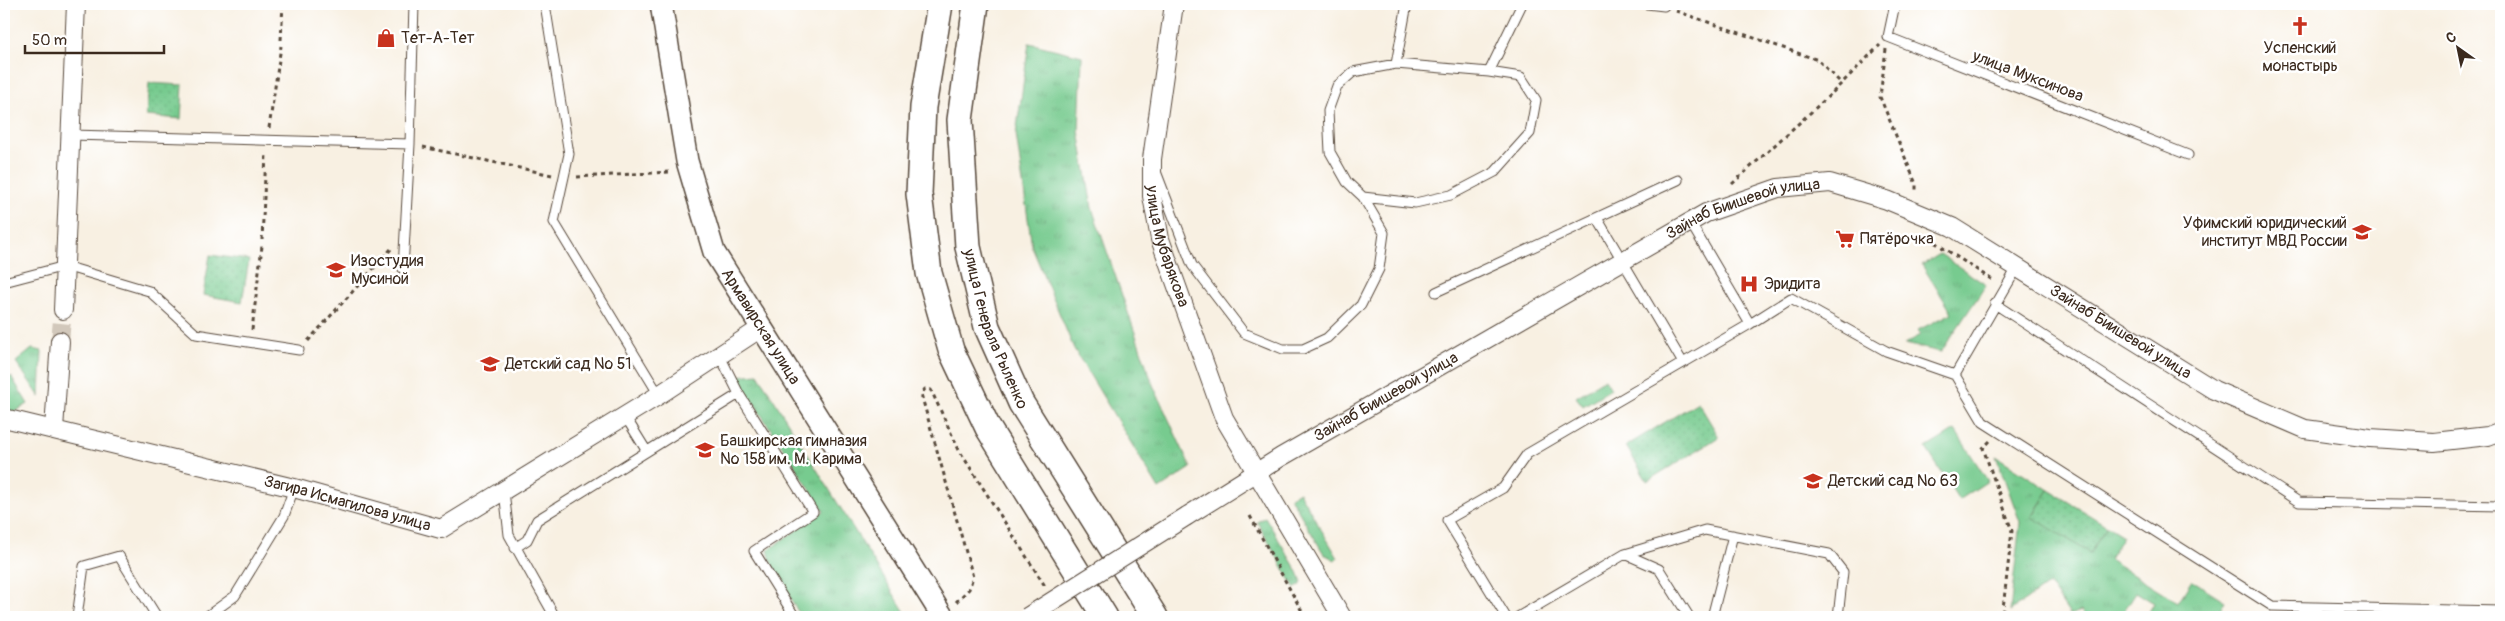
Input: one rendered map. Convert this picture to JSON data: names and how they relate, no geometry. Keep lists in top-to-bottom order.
{
  "streets": {
    "main road": ["улица Генерала Рыленко"],
    "street": [
      "Зайнаб Биишевой улица",
      "улица Мубарякова",
      "Армавирская улица",
      "Загира Исмагилова улица"
    ],
    "lane": ["улица Муксинова"]
  },
  "crossings": [
    ["Зайнаб Биишевой улица", "улица Мубарякова"],
    ["Армавирская улица", "Загира Исмагилова улица"]
  ],
  "places": {
    "church": ["Успенский монастырь"],
    "shop": ["Тет-А-Тет"],
    "school or university": [
      "Уфимский юридический институт МВД России",
      "Изостудия Мусиной",
      "Детский сад № 51",
      "Башкирская гимназия № 158 им. М. Карима",
      "Детский сад № 63"
    ],
    "supermarket": ["Пятёрочка"],
    "hospital": ["Эридита"]
  },
  "scale_bar": "50 m",
  "north": "top left"
}
